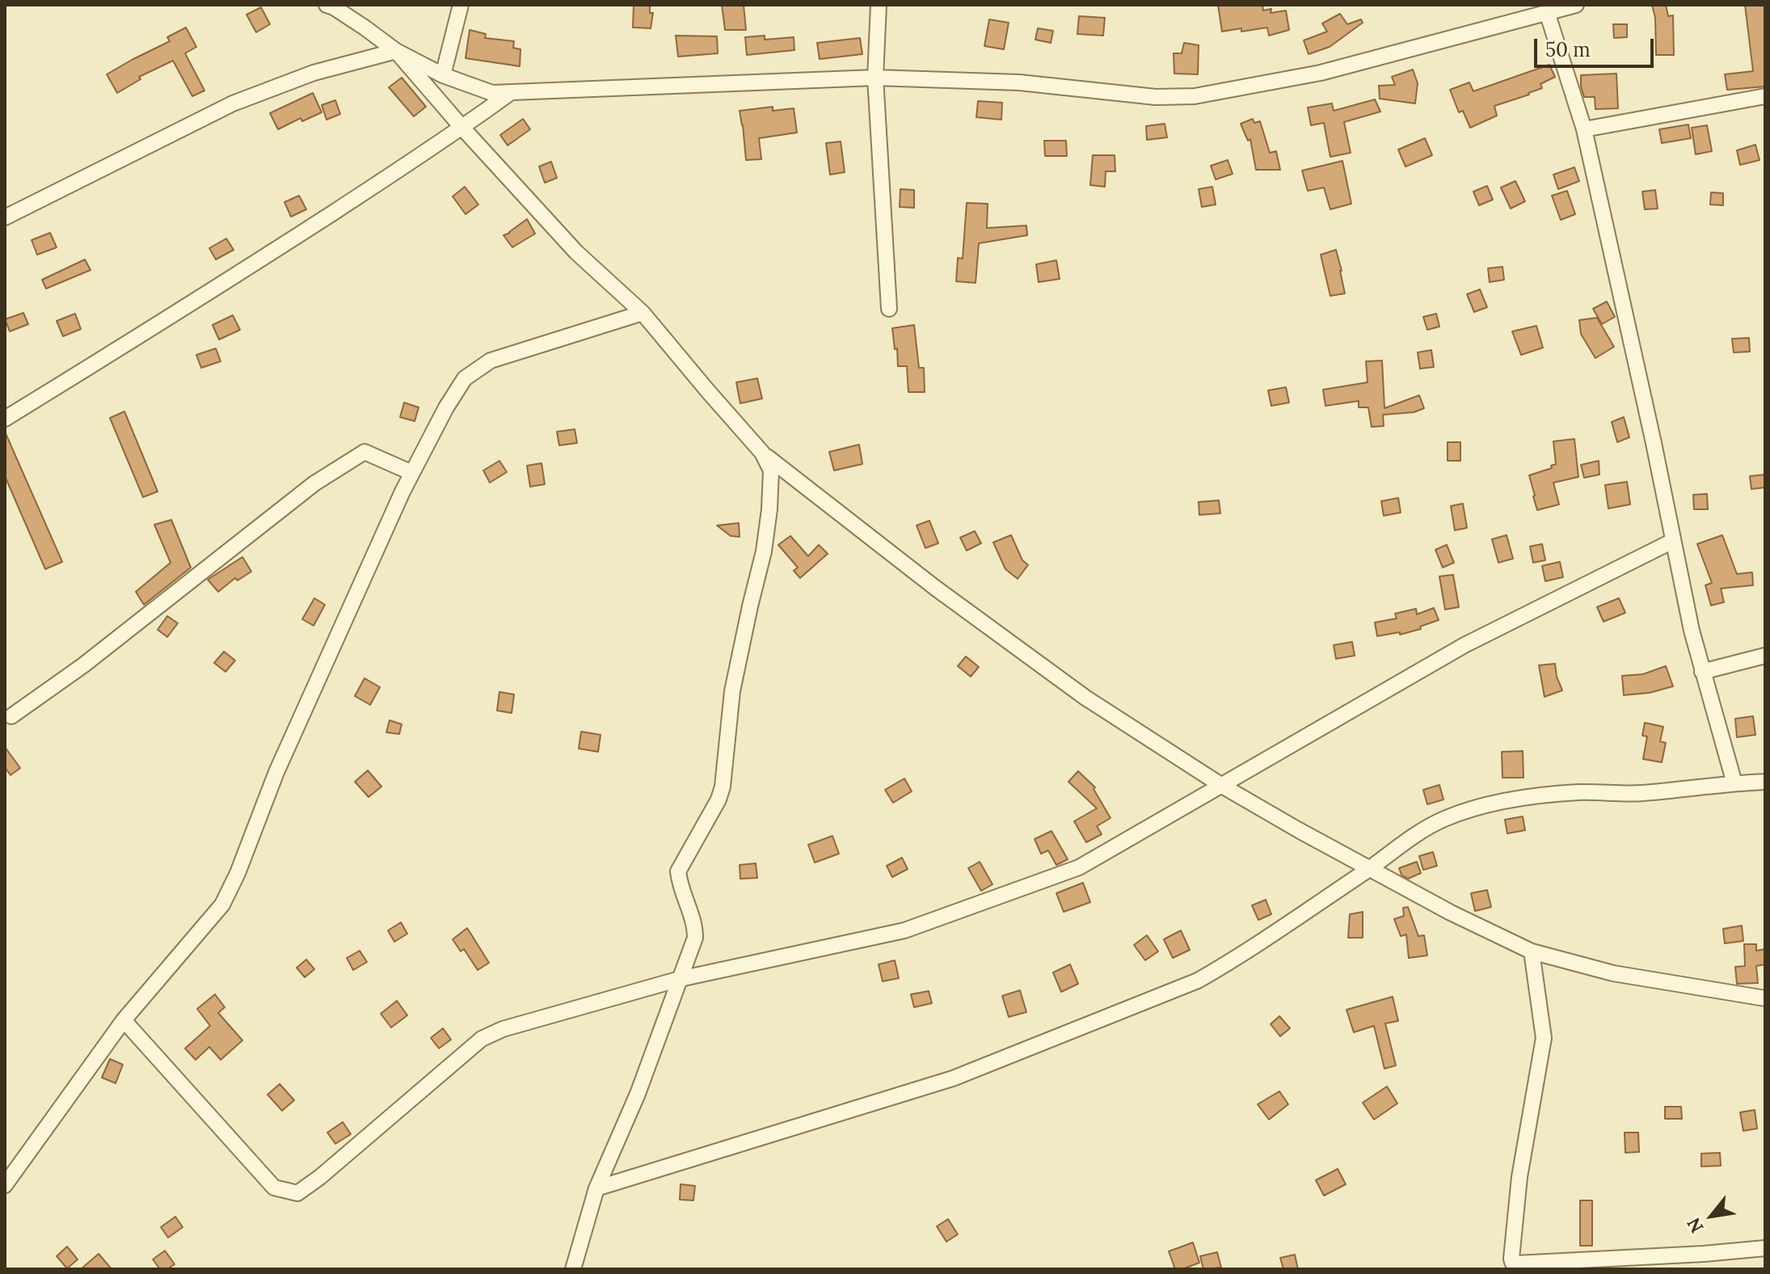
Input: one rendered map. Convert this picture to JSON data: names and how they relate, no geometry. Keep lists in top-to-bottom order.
{
  "scale_bar": "50 m",
  "north": "bottom left"
}
